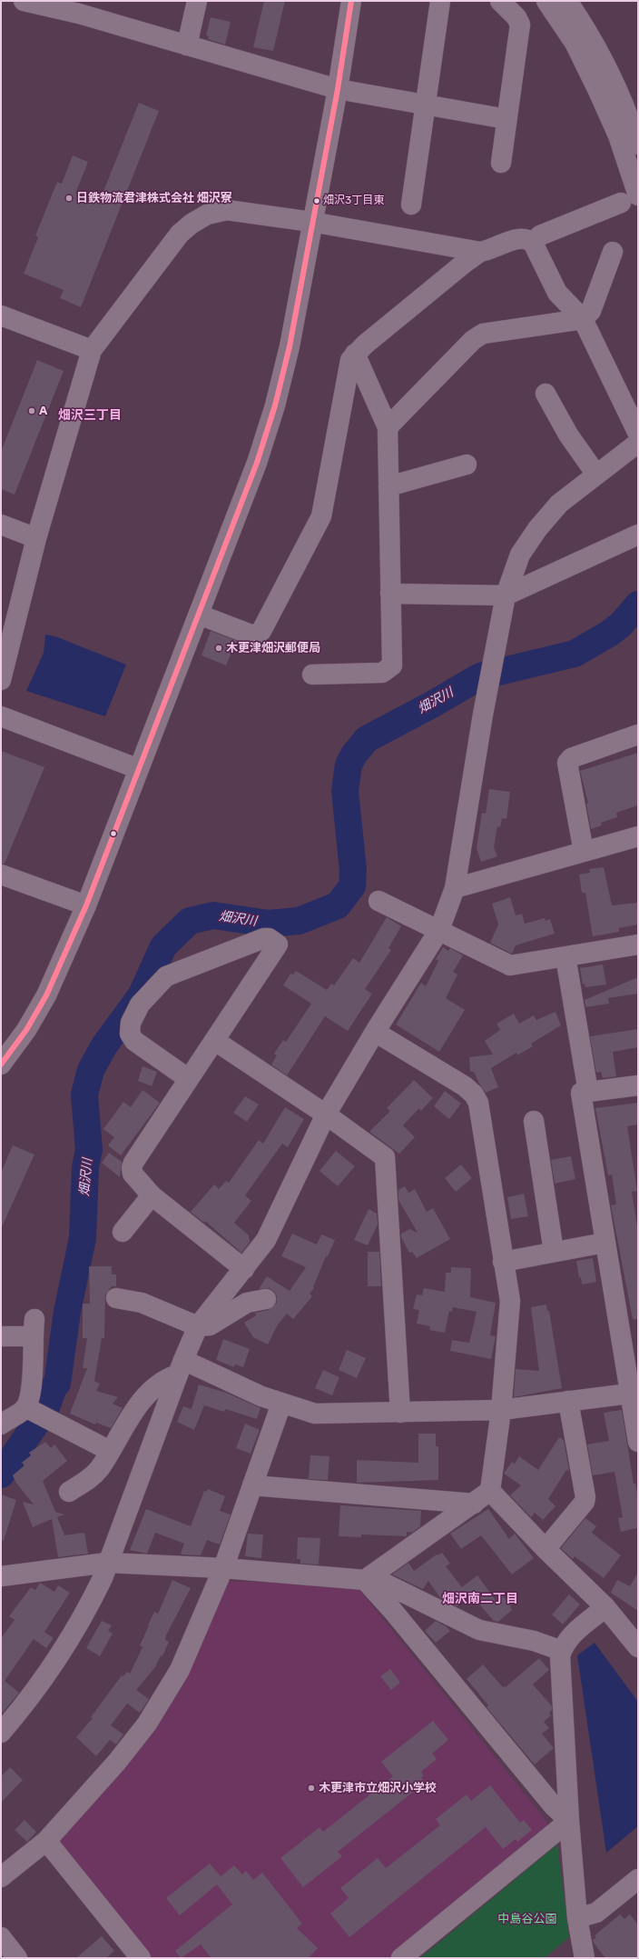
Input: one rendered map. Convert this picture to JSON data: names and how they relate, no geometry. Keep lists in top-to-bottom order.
{
  "districts": ["畑沢三丁目", "畑沢南二丁目"],
  "water": ["畑沢川"],
  "parks": ["中島谷公園"],
  "places": [
    "日鉄物流君津株式会社 畑沢寮",
    "畑沢3丁目東",
    "A",
    "木更津畑沢郵便局",
    "木更津市立畑沢小学校"
  ]
}
